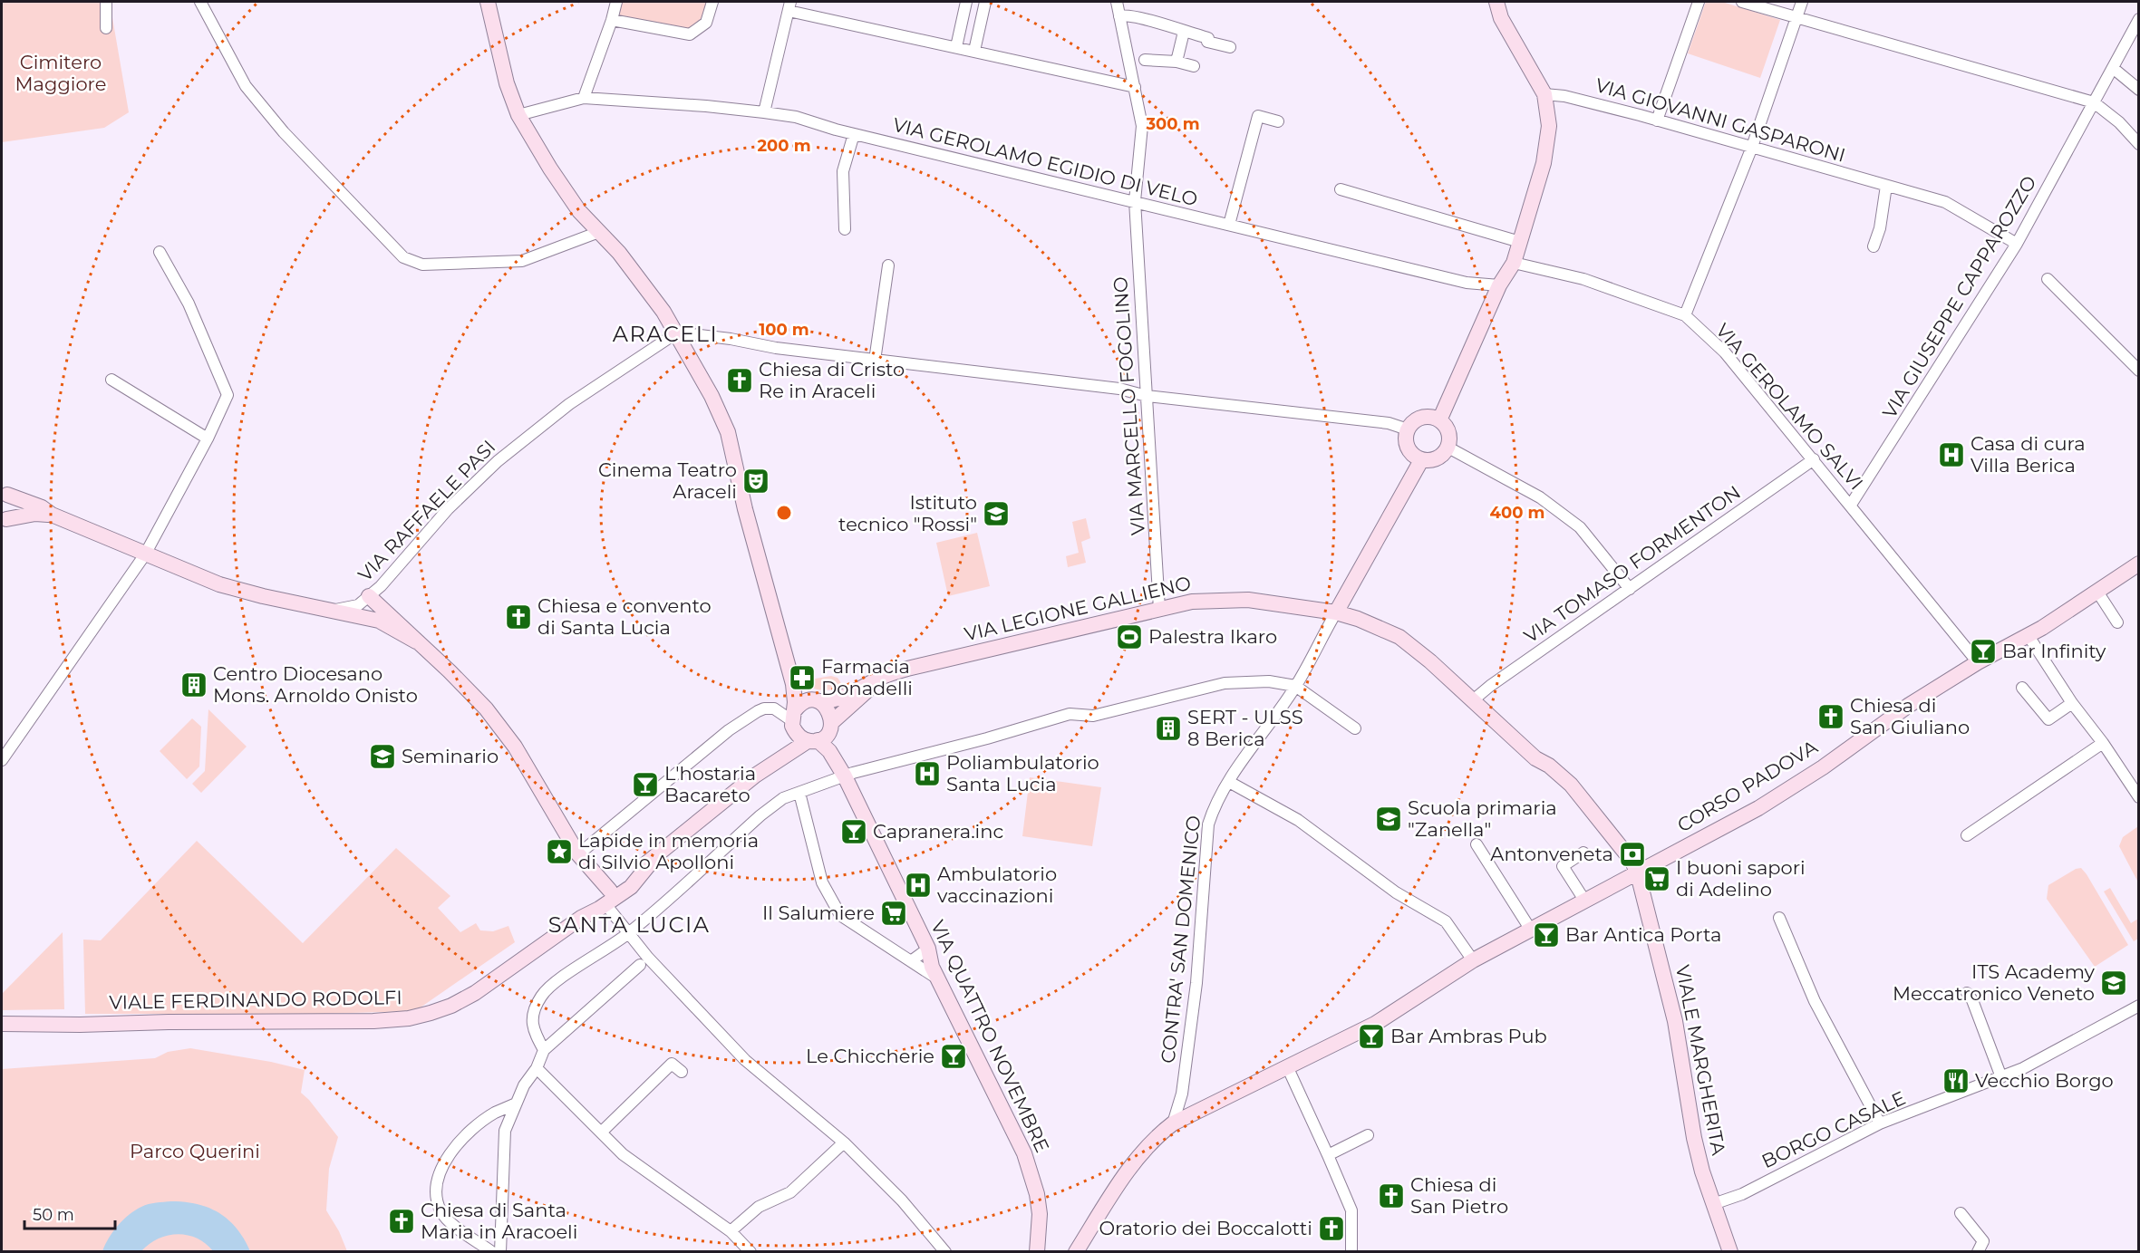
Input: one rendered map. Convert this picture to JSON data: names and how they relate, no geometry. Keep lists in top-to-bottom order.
{
  "streets": {
    "street": [
      "VIA GIOVANNI GASPARONI",
      "VIA GEROLAMO EGIDIO DI VELO",
      "VIA GIUSEPPE CAPPAROZZO",
      "VIA MARCELLO FOGOLINO",
      "VIA GEROLAMO SALVI",
      "VIA RAFFAELE PASI",
      "VIA TOMASO FORMENTON",
      "VIA LEGIONE GALLIENO",
      "CORSO PADOVA",
      "CONTRA' SAN DOMENICO",
      "VIALE FERDINANDO RODOLFI",
      "VIA QUATTRO NOVEMBRE",
      "VIALE MARGHERITA",
      "BORGO CASALE"
    ]
  },
  "crossings": [
    ["VIA GIOVANNI GASPARONI", "VIA GIUSEPPE CAPPAROZZO"],
    ["VIA GEROLAMO EGIDIO DI VELO", "VIA MARCELLO FOGOLINO"],
    ["VIA GIUSEPPE CAPPAROZZO", "VIA GEROLAMO SALVI"],
    ["VIA MARCELLO FOGOLINO", "VIA LEGIONE GALLIENO"],
    ["VIA GEROLAMO SALVI", "VIA TOMASO FORMENTON"],
    ["VIA GEROLAMO SALVI", "CORSO PADOVA"],
    ["VIA TOMASO FORMENTON", "VIA LEGIONE GALLIENO"],
    ["VIA LEGIONE GALLIENO", "CORSO PADOVA"],
    ["VIA LEGIONE GALLIENO", "CONTRA' SAN DOMENICO"],
    ["VIA LEGIONE GALLIENO", "VIA QUATTRO NOVEMBRE"],
    ["VIA LEGIONE GALLIENO", "VIALE MARGHERITA"],
    ["CORSO PADOVA", "CONTRA' SAN DOMENICO"],
    ["CORSO PADOVA", "VIALE MARGHERITA"],
    ["VIALE MARGHERITA", "BORGO CASALE"]
  ],
  "districts": ["ARACELI", "SANTA LUCIA"],
  "parks": ["Cimitero Maggiore", "Parco Querini"],
  "places": {
    "church": [
      "Chiesa di Cristo Re in Araceli",
      "Chiesa e convento di Santa Lucia",
      "Chiesa di San Giuliano",
      "Chiesa di San Pietro",
      "Chiesa di Santa Maria in Aracoeli",
      "Oratorio dei Boccalotti"
    ],
    "hospital": ["Casa di cura Villa Berica", "Poliambulatorio Santa Lucia", "Ambulatorio vaccinazioni"],
    "theatre": ["Cinema Teatro Araceli"],
    "school or university": [
      "Istituto tecnico \"Rossi\"",
      "Seminario",
      "Scuola primaria \"Zanella\"",
      "ITS Academy Meccatronico Veneto"
    ],
    "sports": ["Palestra Ikaro"],
    "bar": [
      "Bar Infinity",
      "L'hostaria Bacareto",
      "Capranera.inc",
      "Bar Antica Porta",
      "Bar Ambras Pub",
      "Le Chiccherie"
    ],
    "pharmacy": ["Farmacia Donadelli"],
    "building": ["Centro Diocesano Mons. Arnoldo Onisto", "SERT - ULSS 8 Berica"],
    "place": ["Lapide in memoria di Silvio Apolloni"],
    "bank": ["Antonveneta"],
    "supermarket": ["I buoni sapori di Adelino", "Il Salumiere"],
    "restaurant": ["Vecchio Borgo"]
  },
  "scale_bar": "50 m",
  "rings": [
    "300 m",
    "200 m",
    "100 m",
    "400 m"
  ]
}
